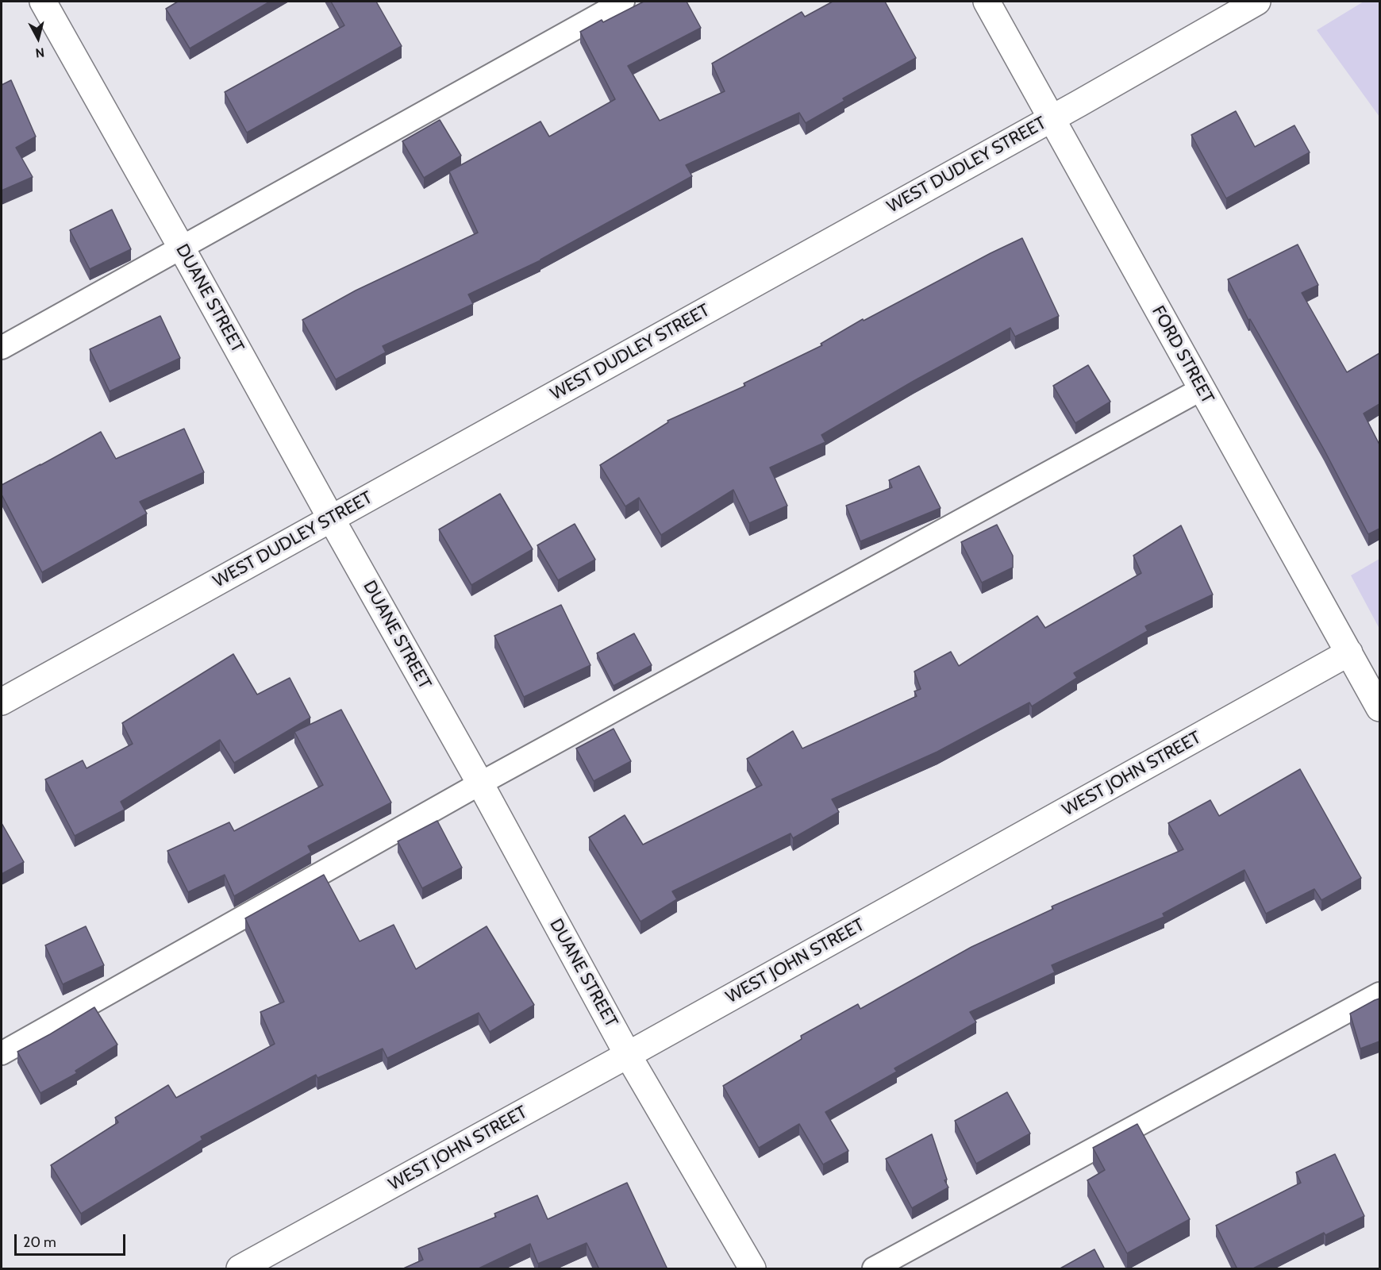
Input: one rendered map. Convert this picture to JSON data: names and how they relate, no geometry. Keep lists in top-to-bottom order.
{
  "streets": {
    "street": [
      "WEST DUDLEY STREET",
      "DUANE STREET",
      "FORD STREET",
      "WEST JOHN STREET"
    ]
  },
  "crossings": [
    ["WEST DUDLEY STREET", "DUANE STREET"],
    ["WEST DUDLEY STREET", "FORD STREET"],
    ["DUANE STREET", "WEST JOHN STREET"],
    ["FORD STREET", "WEST JOHN STREET"]
  ],
  "scale_bar": "20 m",
  "north": "bottom"
}
